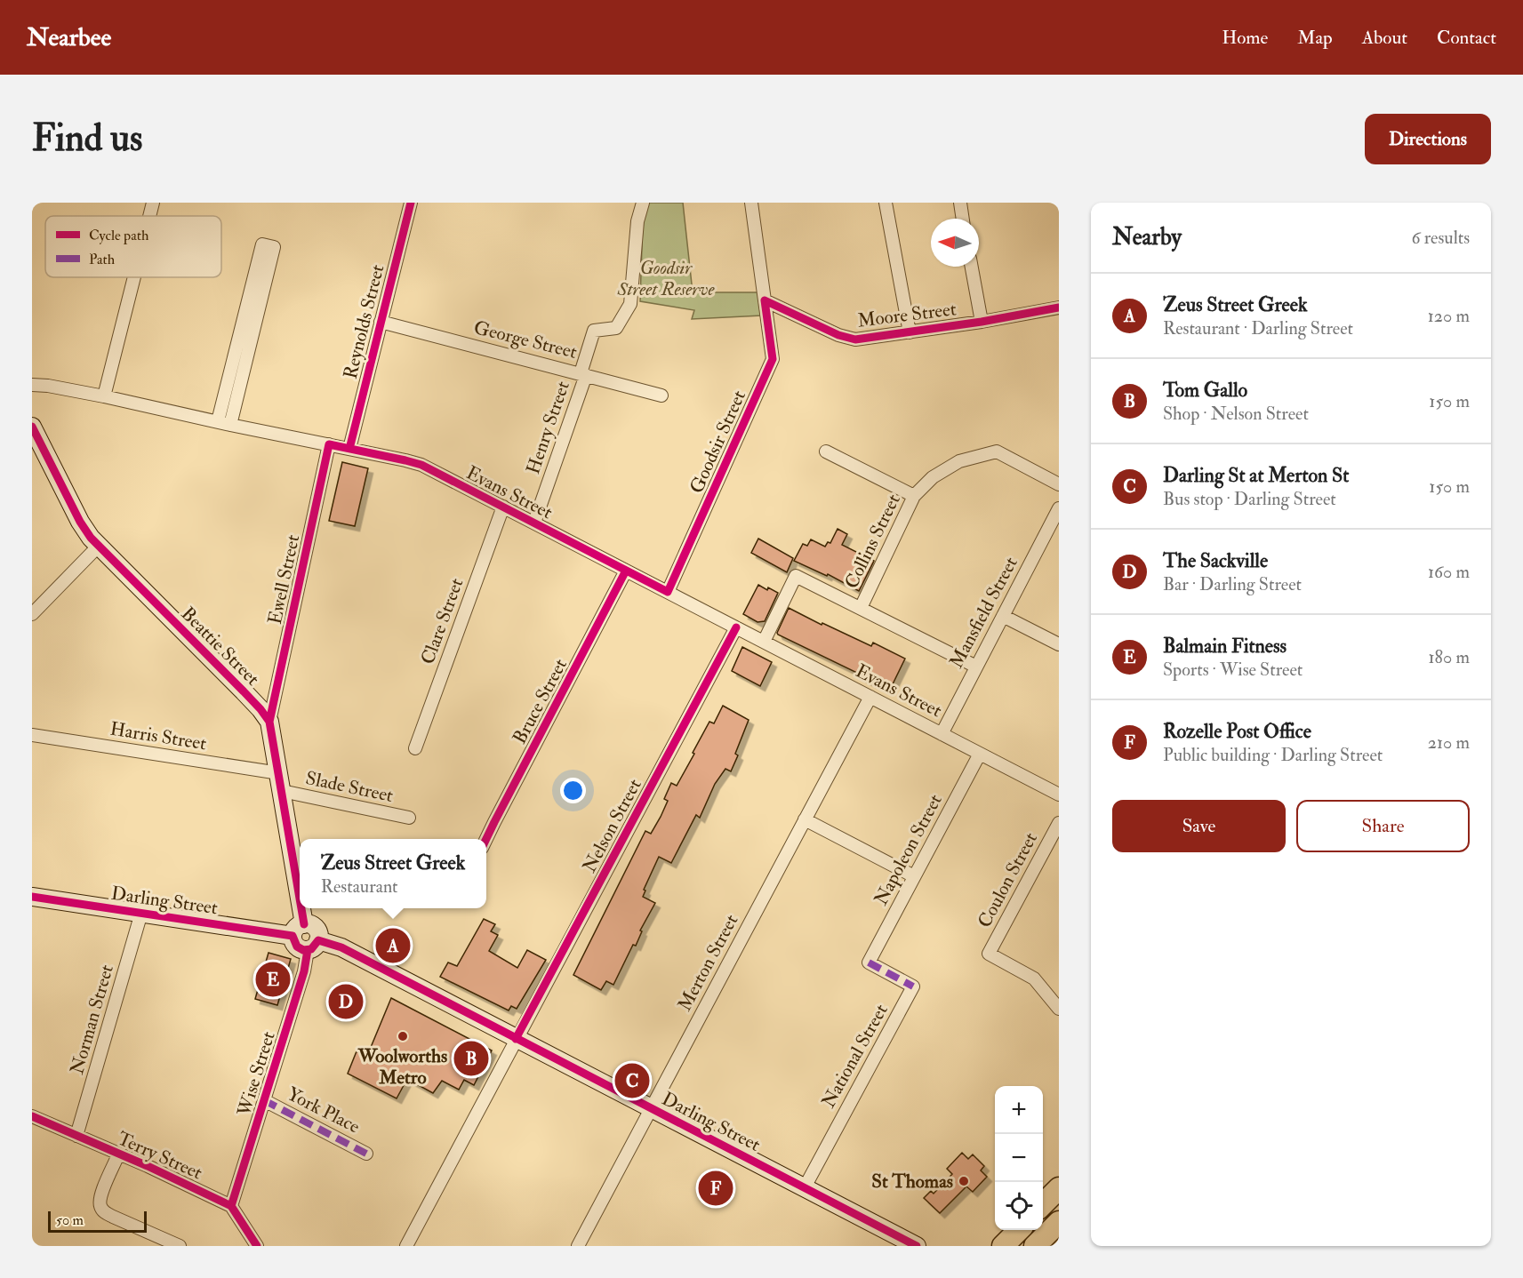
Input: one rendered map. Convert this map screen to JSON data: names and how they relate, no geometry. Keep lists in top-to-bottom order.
{
  "streets": {
    "street": [
      "Moore Street",
      "Reynolds Street",
      "George Street",
      "Henry Street",
      "Goodsir Street",
      "Evans Street",
      "Collins Street",
      "Ewell Street",
      "Mansfield Street",
      "Clare Street",
      "Beattie Street",
      "Bruce Street",
      "Harris Street",
      "Slade Street",
      "Nelson Street",
      "Napoleon Street",
      "Coulon Street",
      "Darling Street",
      "Merton Street",
      "Norman Street",
      "National Street",
      "Wise Street",
      "York Place",
      "Terry Street"
    ]
  },
  "crossings": [
    ["Moore Street", "Goodsir Street"],
    ["Reynolds Street", "George Street"],
    ["Reynolds Street", "Evans Street"],
    ["George Street", "Henry Street"],
    ["Henry Street", "Evans Street"],
    ["Goodsir Street", "Evans Street"],
    ["Evans Street", "Ewell Street"],
    ["Evans Street", "Mansfield Street"],
    ["Evans Street", "Clare Street"],
    ["Evans Street", "Bruce Street"],
    ["Evans Street", "Nelson Street"],
    ["Evans Street", "Napoleon Street"],
    ["Evans Street", "Merton Street"],
    ["Ewell Street", "Beattie Street"],
    ["Beattie Street", "Harris Street"],
    ["Beattie Street", "Slade Street"],
    ["Beattie Street", "Darling Street"],
    ["Nelson Street", "Darling Street"],
    ["Napoleon Street", "National Street"],
    ["Darling Street", "Merton Street"],
    ["Darling Street", "Norman Street"],
    ["Darling Street", "National Street"],
    ["Darling Street", "Wise Street"],
    ["Norman Street", "Terry Street"],
    ["Wise Street", "York Place"],
    ["Wise Street", "Terry Street"]
  ],
  "parks": ["Goodsir Street Reserve"],
  "places": ["Woolworths Metro", "St Thomas"],
  "legend": ["Cycle path", "Path"],
  "scale_bar": "50 m",
  "north": "left",
  "page": {
    "header": "Nearbee",
    "nav": [
      "Home",
      "Map",
      "About",
      "Contact"
    ],
    "buttons": [
      "Directions",
      ["Save", "Share"]
    ],
    "title": "Find us",
    "heading": ["Nearby", "6 results"],
    "list": [
      {
        "mark": "A",
        "name": "Zeus Street Greek",
        "note": "Restaurant · Darling Street",
        "value": "120 m"
      },
      {
        "mark": "B",
        "name": "Tom Gallo",
        "note": "Shop · Nelson Street",
        "value": "150 m"
      },
      {
        "mark": "C",
        "name": "Darling St at Merton St",
        "note": "Bus stop · Darling Street",
        "value": "150 m"
      },
      {
        "mark": "D",
        "name": "The Sackville",
        "note": "Bar · Darling Street",
        "value": "160 m"
      },
      {
        "mark": "E",
        "name": "Balmain Fitness",
        "note": "Sports · Wise Street",
        "value": "180 m"
      },
      {
        "mark": "F",
        "name": "Rozelle Post Office",
        "note": "Public building · Darling Street",
        "value": "210 m"
      }
    ],
    "popup": ["Zeus Street Greek", "Restaurant"],
    "pins": [
      "A",
      "E",
      "D",
      "B",
      "C",
      "F"
    ],
    "map_buttons": ["+", "−"],
    "scale": "50 m"
  }
}
